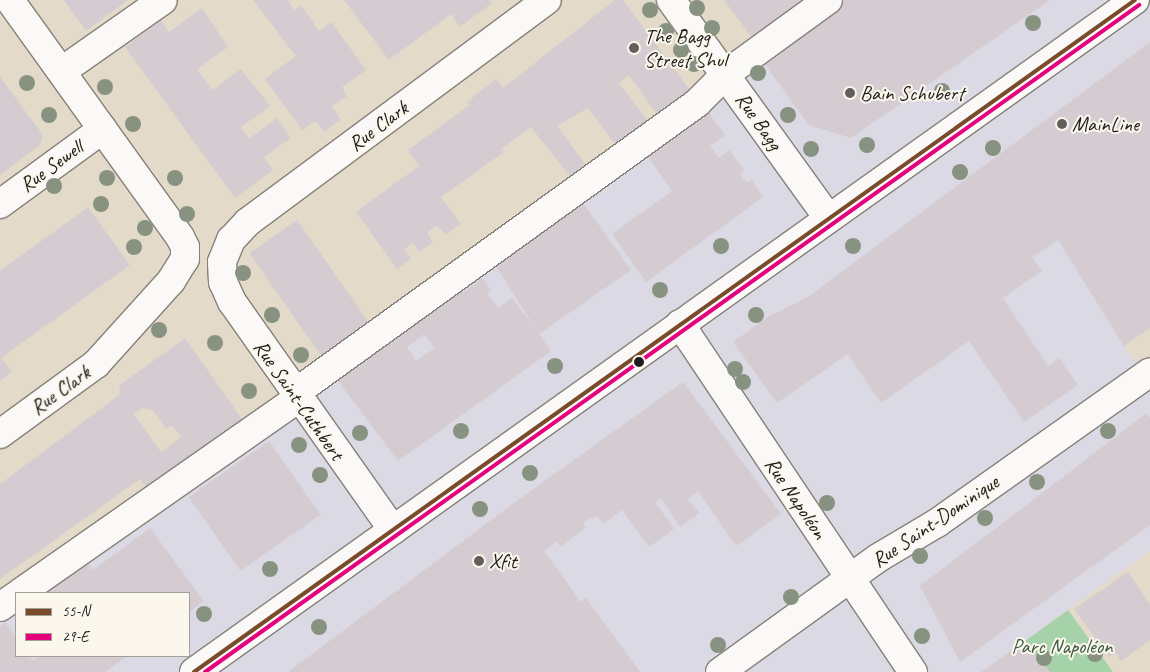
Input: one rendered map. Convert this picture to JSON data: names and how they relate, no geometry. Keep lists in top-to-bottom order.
{
  "streets": {
    "street": [
      "Rue Bagg",
      "Rue Clark",
      "Rue Sewell",
      "Rue Saint-Cuthbert",
      "Rue Napoléon",
      "Rue Saint-Dominique"
    ]
  },
  "crossings": [
    ["Rue Clark", "Rue Sewell"],
    ["Rue Clark", "Rue Saint-Cuthbert"],
    ["Rue Napoléon", "Rue Saint-Dominique"]
  ],
  "parks": ["Parc Napoléon"],
  "places": [
    "The Bagg Street Shul",
    "Bain Schubert",
    "MainLine",
    "Xfit"
  ],
  "lines": ["transit line 55-N", "transit line 29-E"],
  "legend": ["55-N", "29-E"]
}
